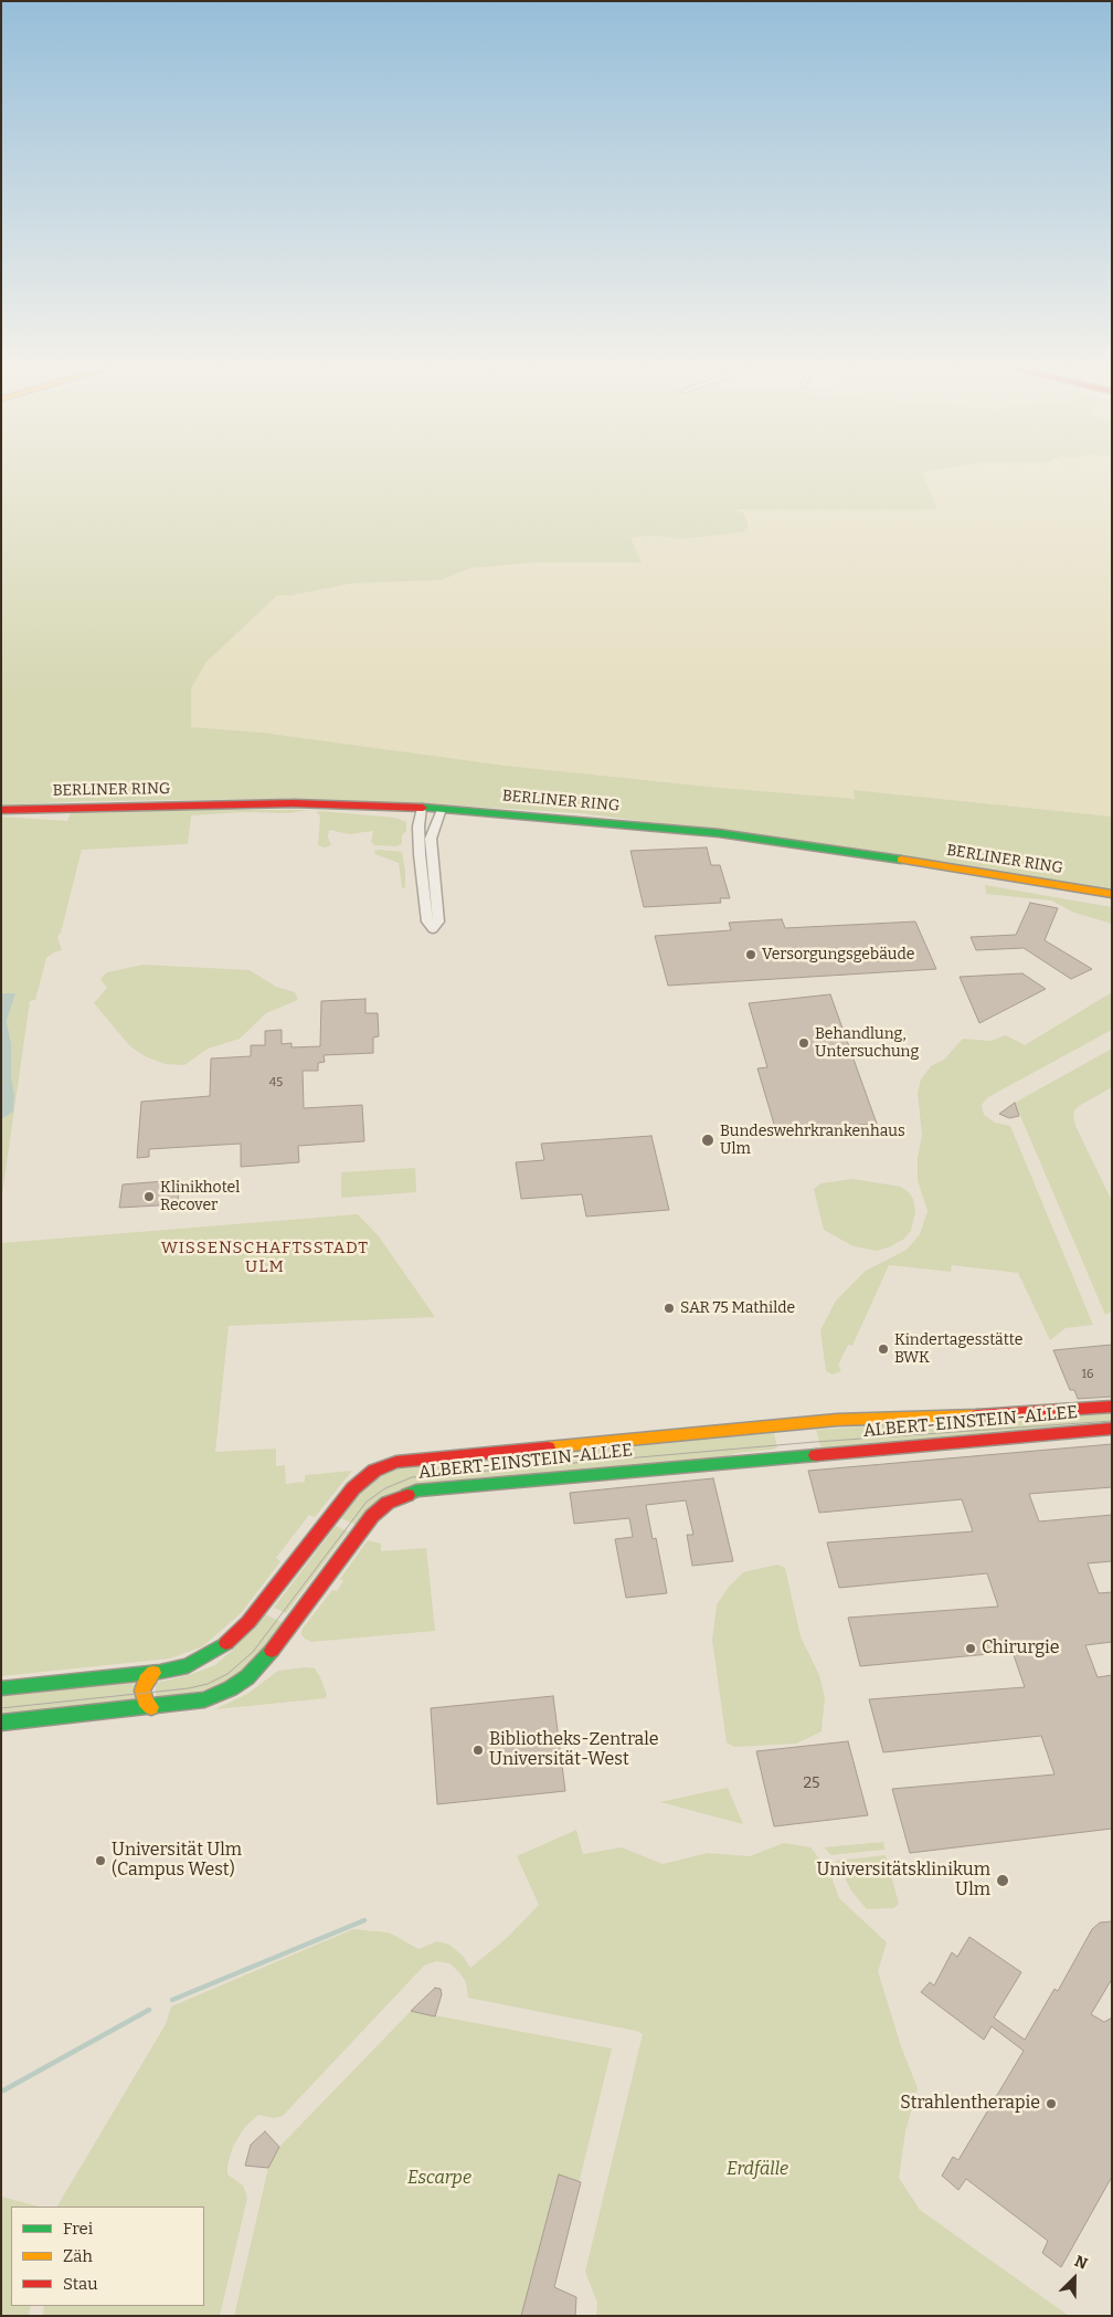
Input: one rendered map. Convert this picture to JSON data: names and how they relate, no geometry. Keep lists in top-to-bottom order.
{
  "streets": {
    "street": ["BERLINER RING", "ALBERT-EINSTEIN-ALLEE"]
  },
  "districts": ["WISSENSCHAFTSSTADT ULM"],
  "parks": ["Erdfälle", "Escarpe"],
  "places": [
    "Versorgungsgebäude",
    "Behandlung, Untersuchung",
    "Bundeswehrkrankenhaus Ulm",
    "Klinikhotel Recover",
    "SAR 75 Mathilde",
    "Kindertagesstätte BWK",
    "Chirurgie",
    "Bibliotheks-Zentrale Universität-West",
    "Universität Ulm (Campus West)",
    "Universitätsklinikum Ulm",
    "Strahlentherapie"
  ],
  "house_numbers": ["45", "16", "25"],
  "legend": ["Frei", "Zäh", "Stau"],
  "north": "top right"
}
